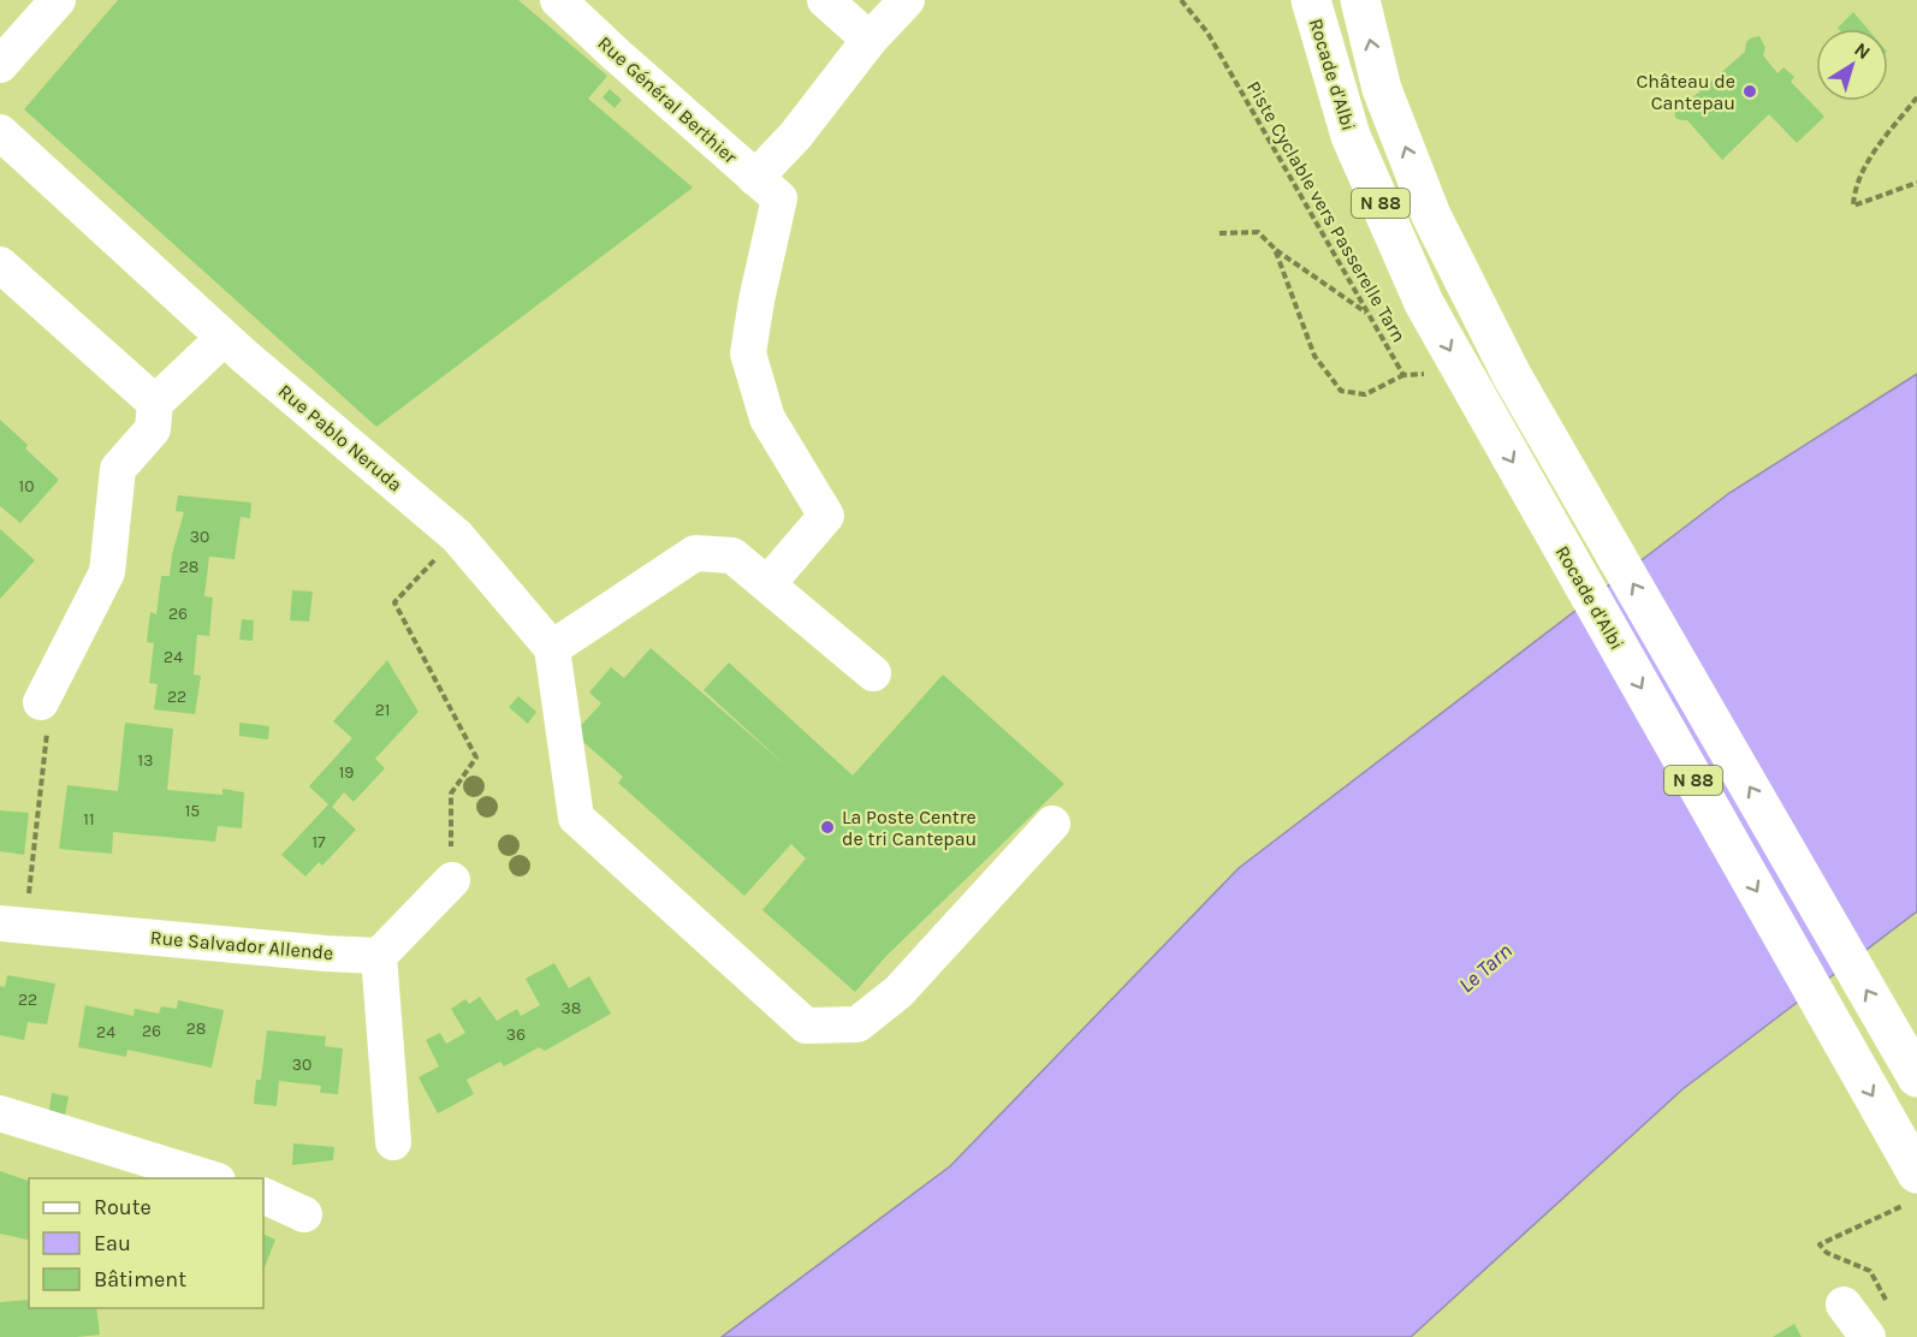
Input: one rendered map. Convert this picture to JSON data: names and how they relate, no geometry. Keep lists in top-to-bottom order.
{
  "streets": {
    "highway": ["Rocade d'Albi", "N 88"],
    "street": ["Rue Général Berthier", "Rue Pablo Neruda", "Rue Salvador Allende"],
    "path": ["Piste Cyclable vers Passerelle Tarn"]
  },
  "water": ["Le Tarn"],
  "places": ["Château de Cantepau", "La Poste Centre de tri Cantepau"],
  "house_numbers": [
    "10",
    "30",
    "28",
    "26",
    "24",
    "22",
    "21",
    "13",
    "19",
    "15",
    "11",
    "17",
    "22",
    "38",
    "28",
    "26",
    "24",
    "36",
    "30"
  ],
  "legend": ["Route", "Eau", "Bâtiment"],
  "north": "top right"
}
